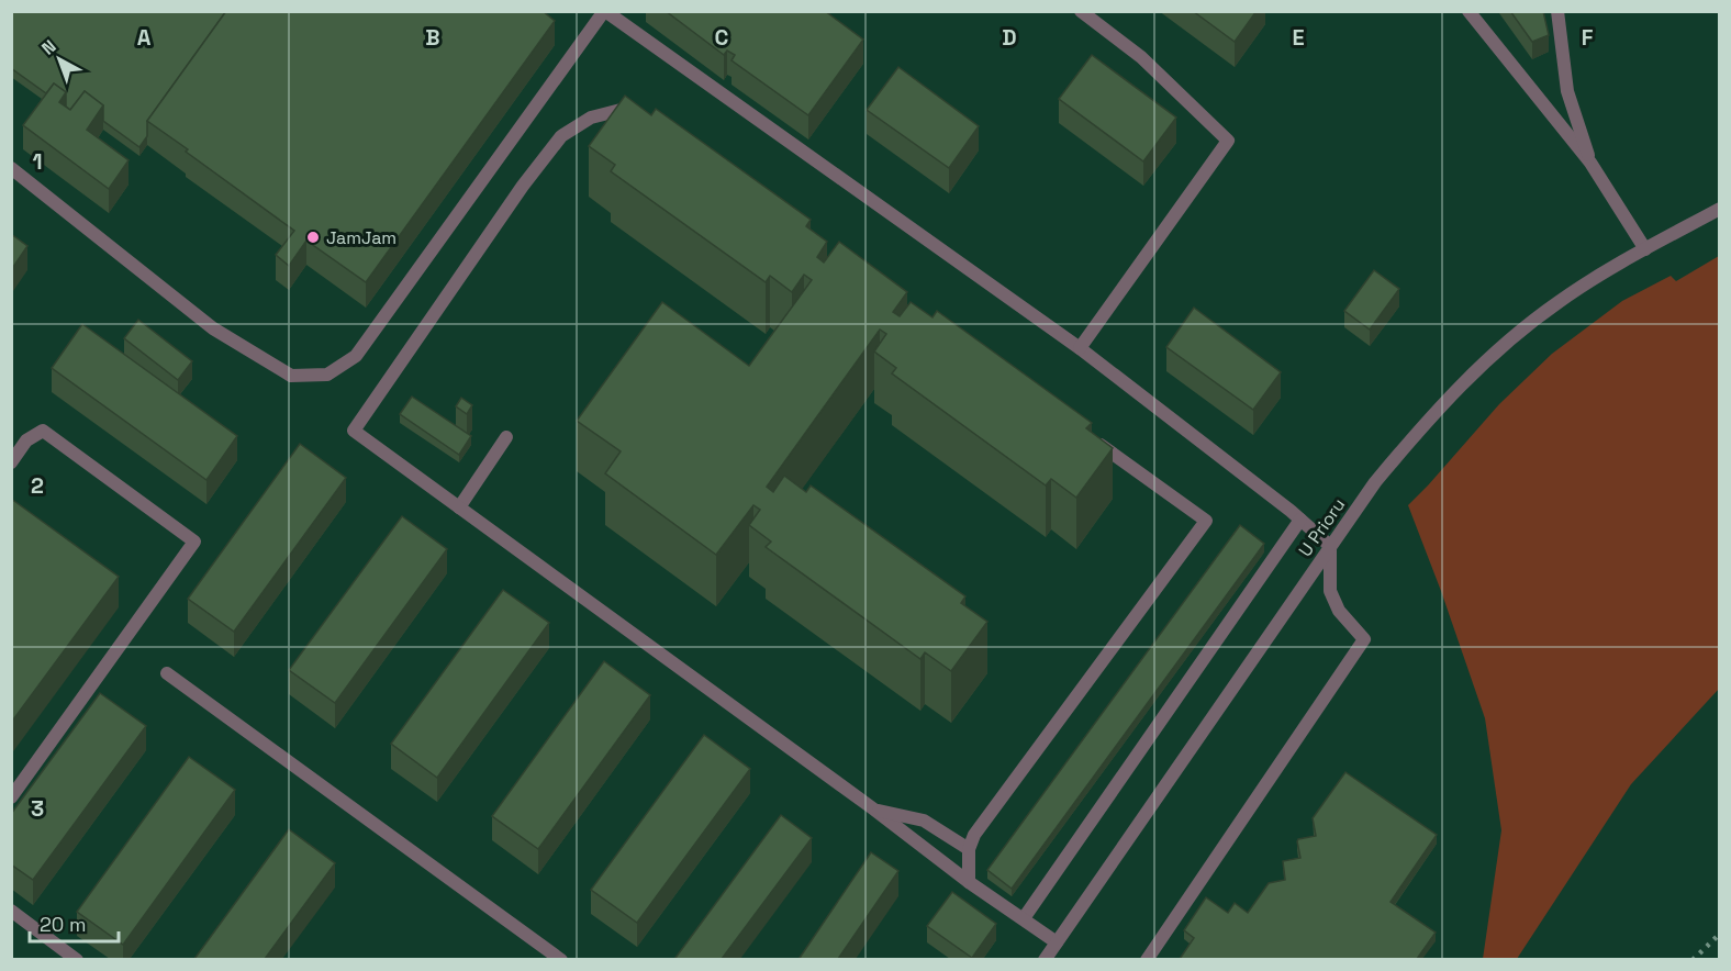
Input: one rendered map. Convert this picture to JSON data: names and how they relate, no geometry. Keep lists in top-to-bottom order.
{
  "streets": {
    "street": ["U Prioru"]
  },
  "places": ["JamJam"],
  "scale_bar": "20 m",
  "north": "top left",
  "grid": {
    "columns": [
      "A",
      "B",
      "C",
      "D",
      "E",
      "F"
    ],
    "rows": ["1", "2", "3"]
  }
}
